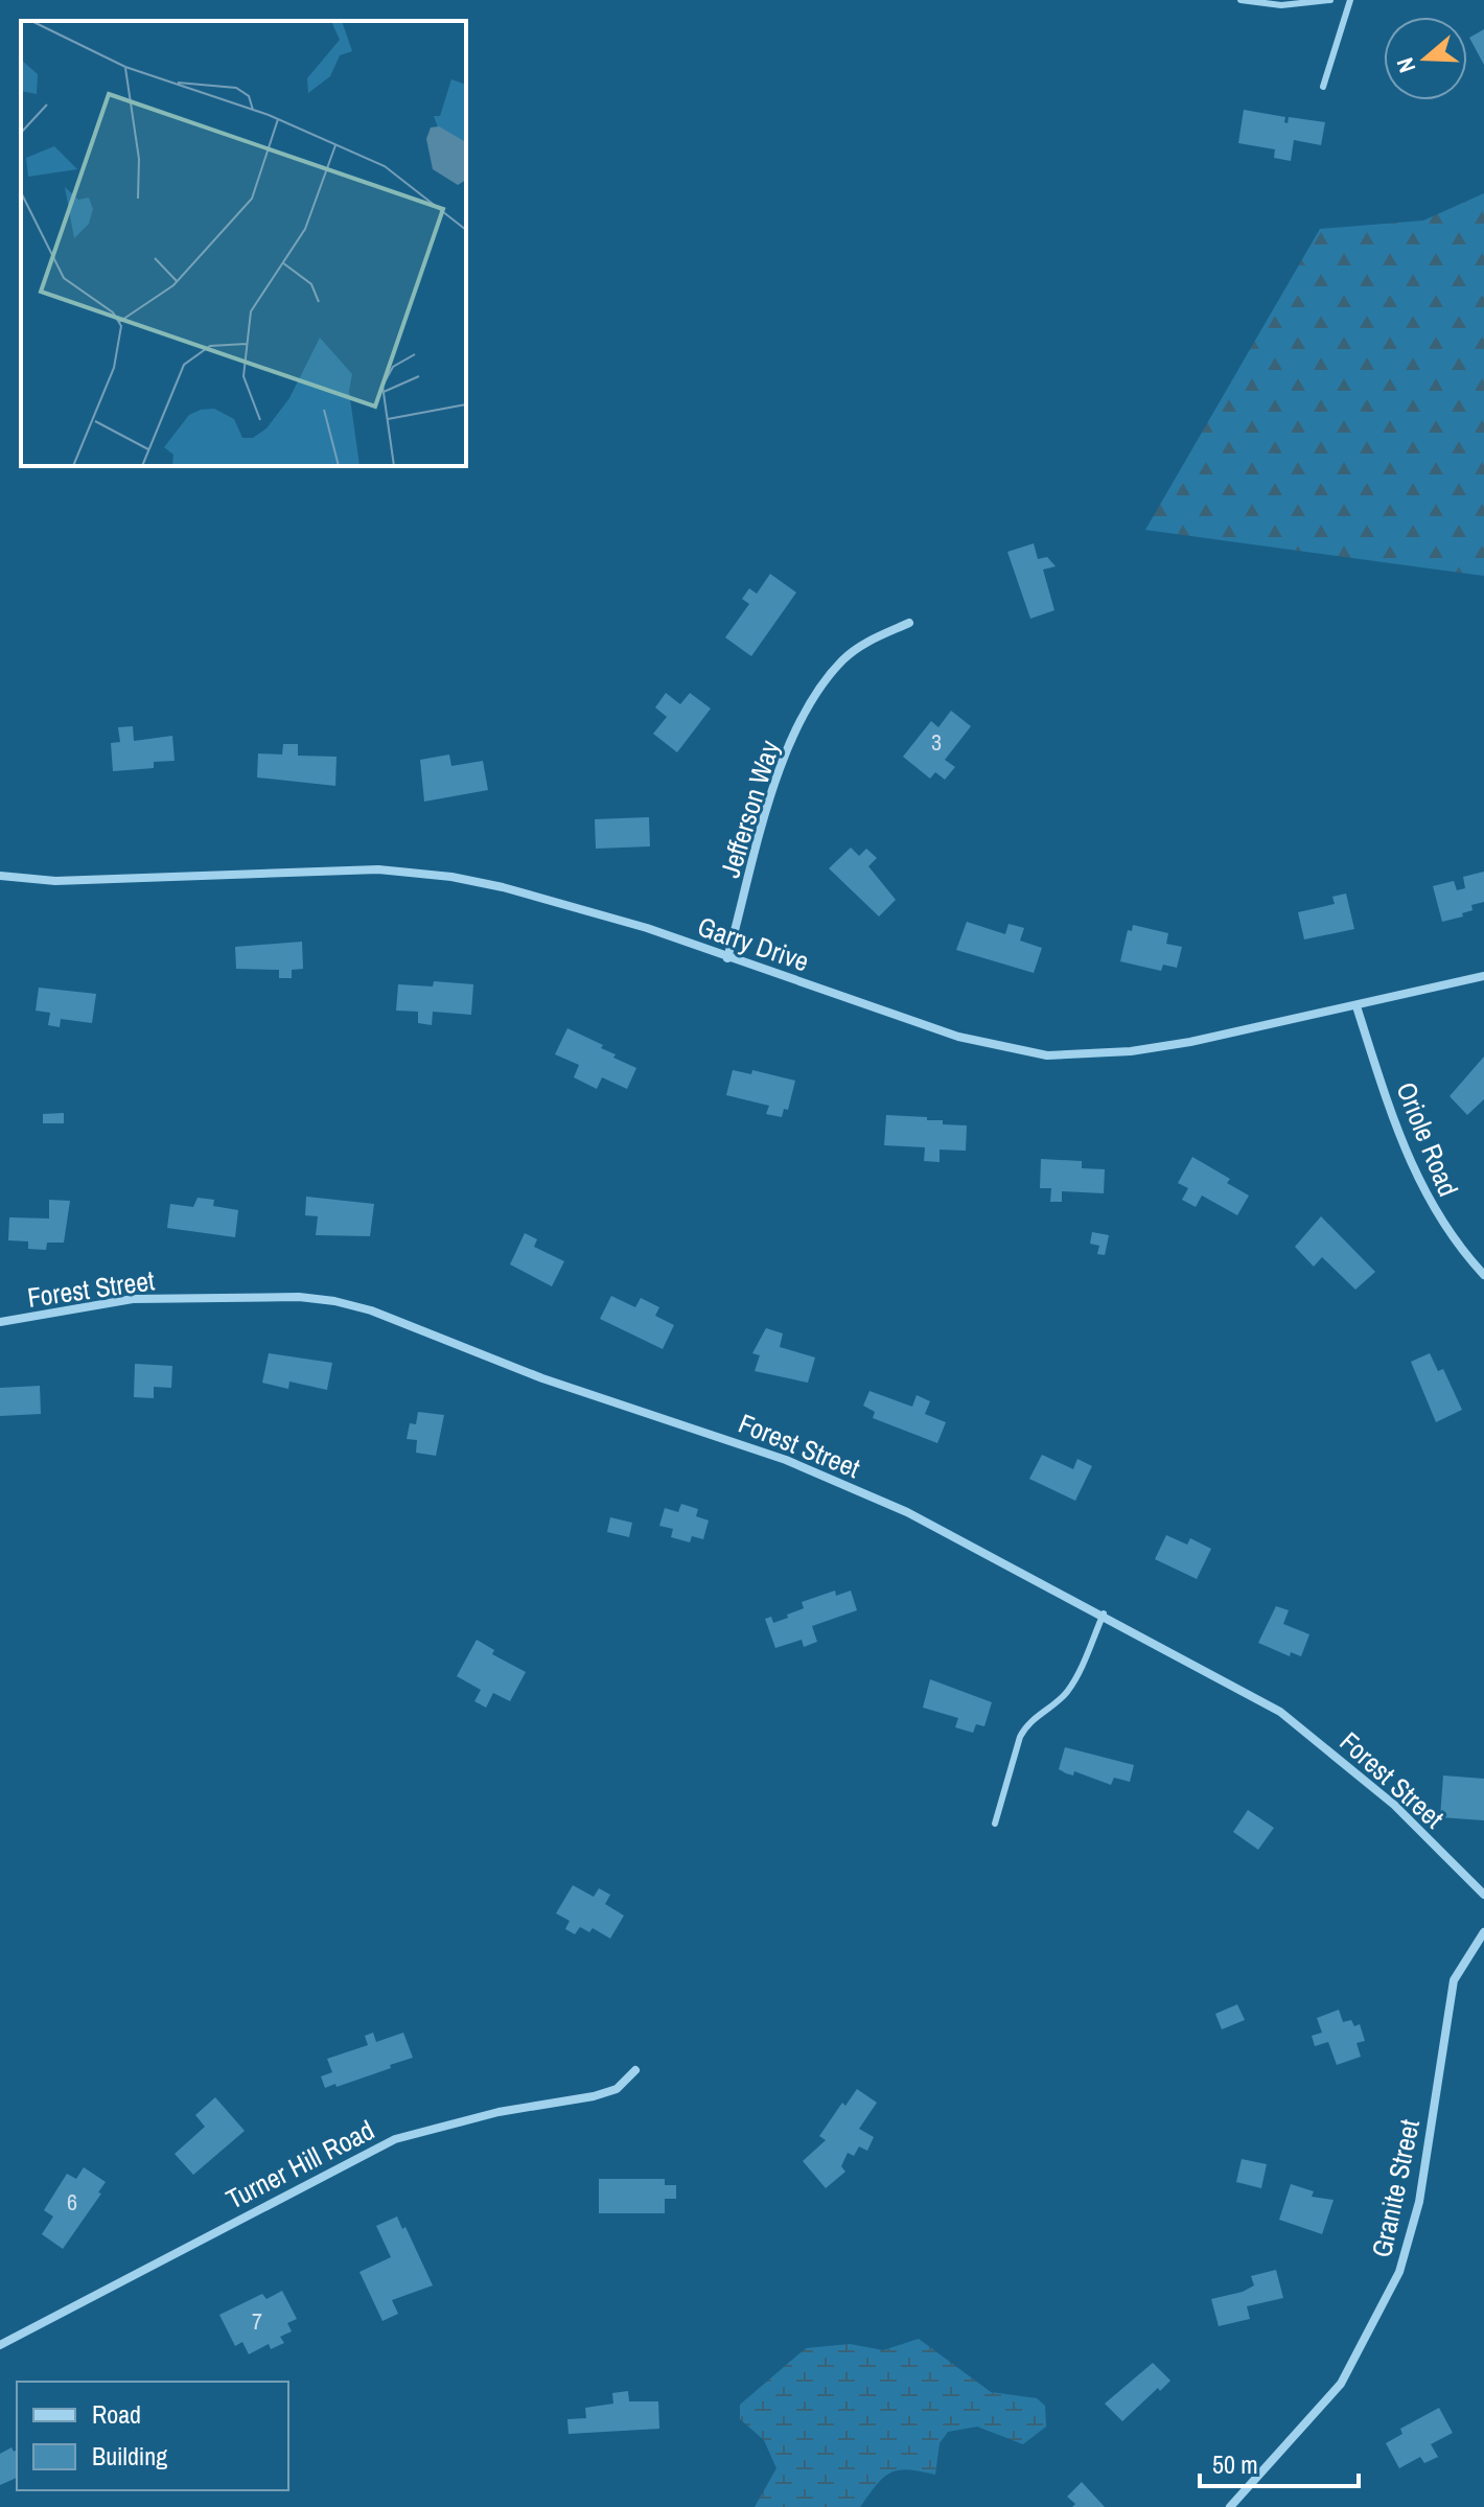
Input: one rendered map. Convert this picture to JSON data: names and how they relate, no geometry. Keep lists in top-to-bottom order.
{
  "streets": {
    "street": [
      "Jefferson Way",
      "Garry Drive",
      "Oriole Road",
      "Forest Street",
      "Turner Hill Road",
      "Granite Street"
    ]
  },
  "crossings": [
    ["Jefferson Way", "Garry Drive"],
    ["Garry Drive", "Oriole Road"]
  ],
  "house_numbers": ["3", "6", "7"],
  "legend": ["Road", "Building"],
  "scale_bar": "50 m",
  "north": "left"
}
